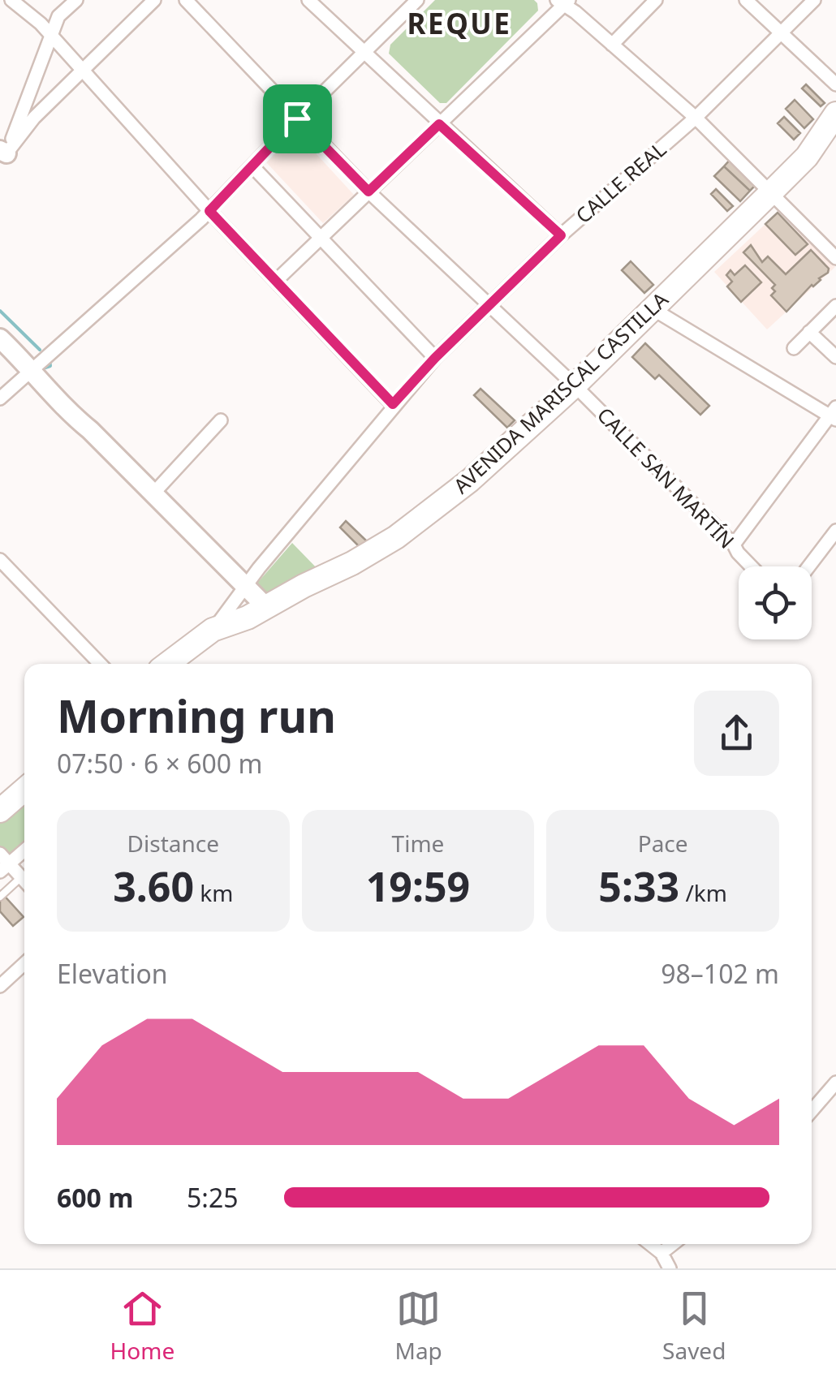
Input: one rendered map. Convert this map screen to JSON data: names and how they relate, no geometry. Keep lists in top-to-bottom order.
{
  "streets": {
    "highway": ["AVENIDA MARISCAL CASTILLA"],
    "street": ["CALLE REAL", "CALLE SAN MARTÍN"]
  },
  "crossings": [
    ["CALLE REAL", "AVENIDA MARISCAL CASTILLA"],
    ["CALLE REAL", "CALLE SAN MARTÍN"],
    ["AVENIDA MARISCAL CASTILLA", "CALLE SAN MARTÍN"]
  ],
  "districts": ["REQUE"],
  "page": {
    "heading": ["Morning run", "07:50 · 6 × 600 m"],
    "stats": [
      ["Distance", "3.60 km"],
      ["Time", "19:59"],
      ["Pace", "5:33 /km"]
    ],
    "chart": ["Elevation", "98–102 m"],
    "list": [
      {
        "name": "600 m",
        "note": "5:25"
      }
    ],
    "tabs": ["Home", "Map", "Saved"]
  }
}
